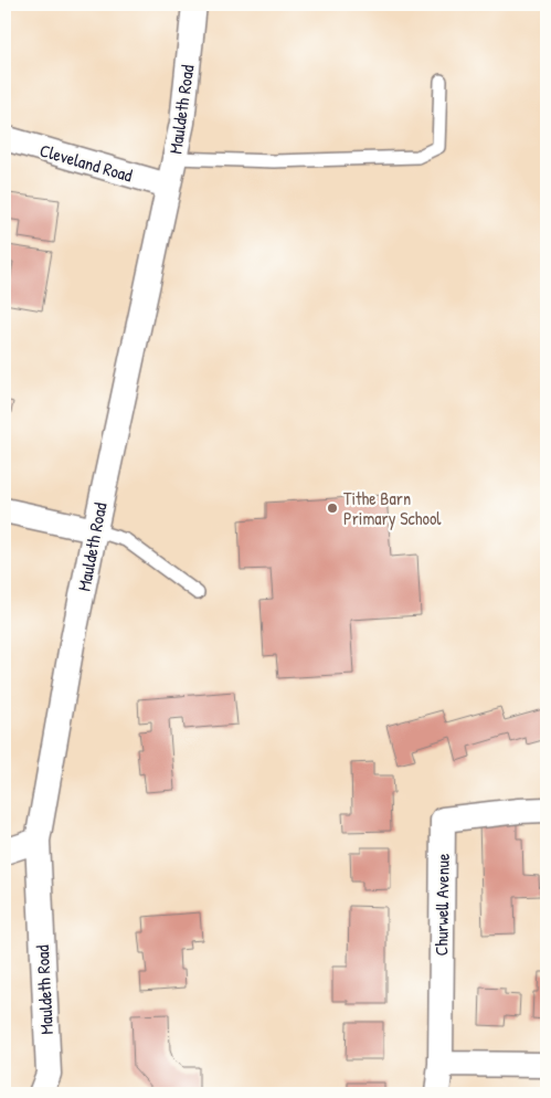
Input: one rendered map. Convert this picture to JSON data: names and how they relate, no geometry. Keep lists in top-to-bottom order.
{
  "streets": {
    "street": ["Mauldeth Road", "Cleveland Road", "Churwell Avenue"]
  },
  "crossings": [
    ["Mauldeth Road", "Cleveland Road"]
  ],
  "places": ["Tithe Barn Primary School"]
}
